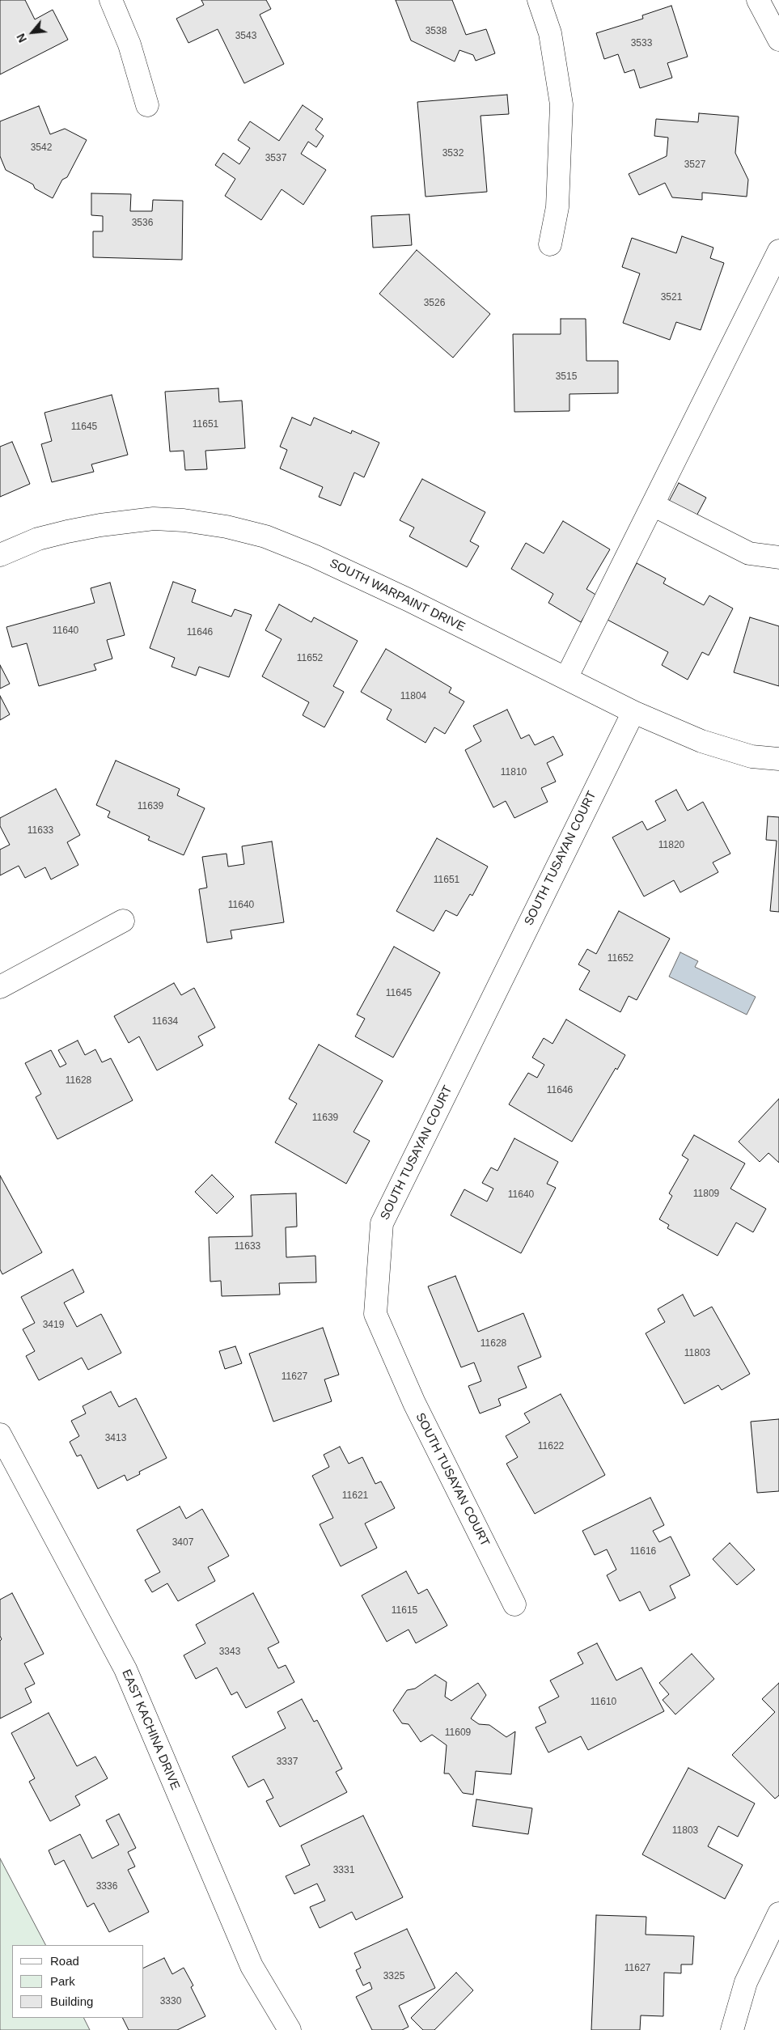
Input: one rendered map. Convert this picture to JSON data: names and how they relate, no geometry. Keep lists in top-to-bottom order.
{
  "streets": {
    "street": ["SOUTH WARPAINT DRIVE", "SOUTH TUSAYAN COURT", "EAST KACHINA DRIVE"]
  },
  "crossings": [
    ["SOUTH WARPAINT DRIVE", "SOUTH TUSAYAN COURT"]
  ],
  "house_numbers": [
    "3538",
    "3543",
    "3533",
    "3542",
    "3532",
    "3537",
    "3527",
    "3536",
    "3521",
    "3526",
    "3515",
    "11651",
    "11645",
    "11640",
    "11646",
    "11652",
    "11804",
    "11810",
    "11639",
    "11633",
    "11820",
    "11651",
    "11640",
    "11652",
    "11645",
    "11634",
    "11628",
    "11646",
    "11639",
    "11809",
    "11640",
    "11633",
    "3419",
    "11628",
    "11803",
    "11627",
    "3413",
    "11622",
    "11621",
    "3407",
    "11616",
    "11615",
    "3343",
    "11610",
    "11609",
    "3337",
    "11803",
    "3331",
    "3336",
    "11627",
    "3325",
    "3330"
  ],
  "legend": ["Road", "Park", "Building"],
  "north": "bottom left"
}
